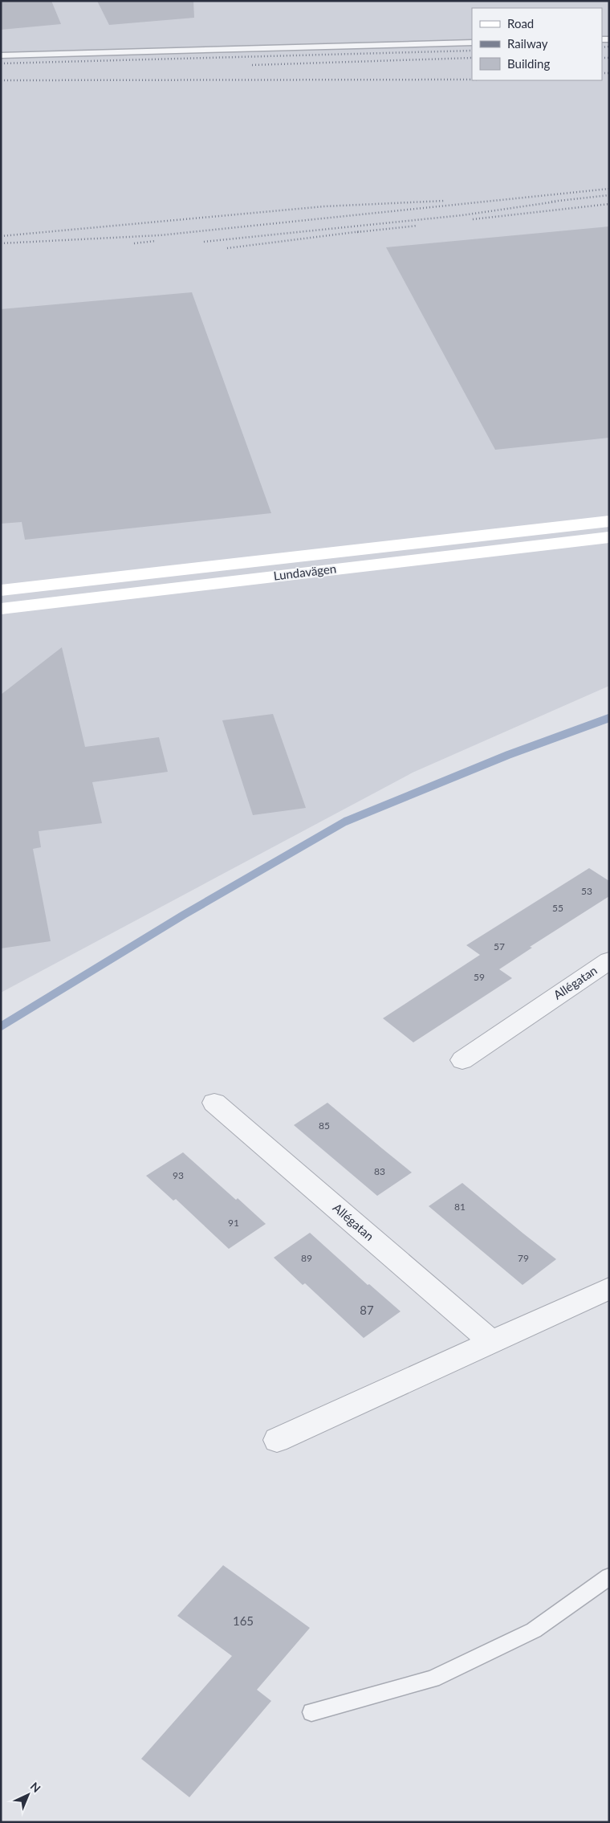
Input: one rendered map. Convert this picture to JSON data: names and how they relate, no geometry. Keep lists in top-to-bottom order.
{
  "streets": {
    "main road": ["Lundavägen"],
    "street": ["Allégatan"]
  },
  "house_numbers": [
    "53",
    "55",
    "57",
    "59",
    "85",
    "83",
    "93",
    "81",
    "91",
    "89",
    "79",
    "87",
    "165"
  ],
  "legend": ["Road", "Railway", "Building"],
  "north": "top right"
}
